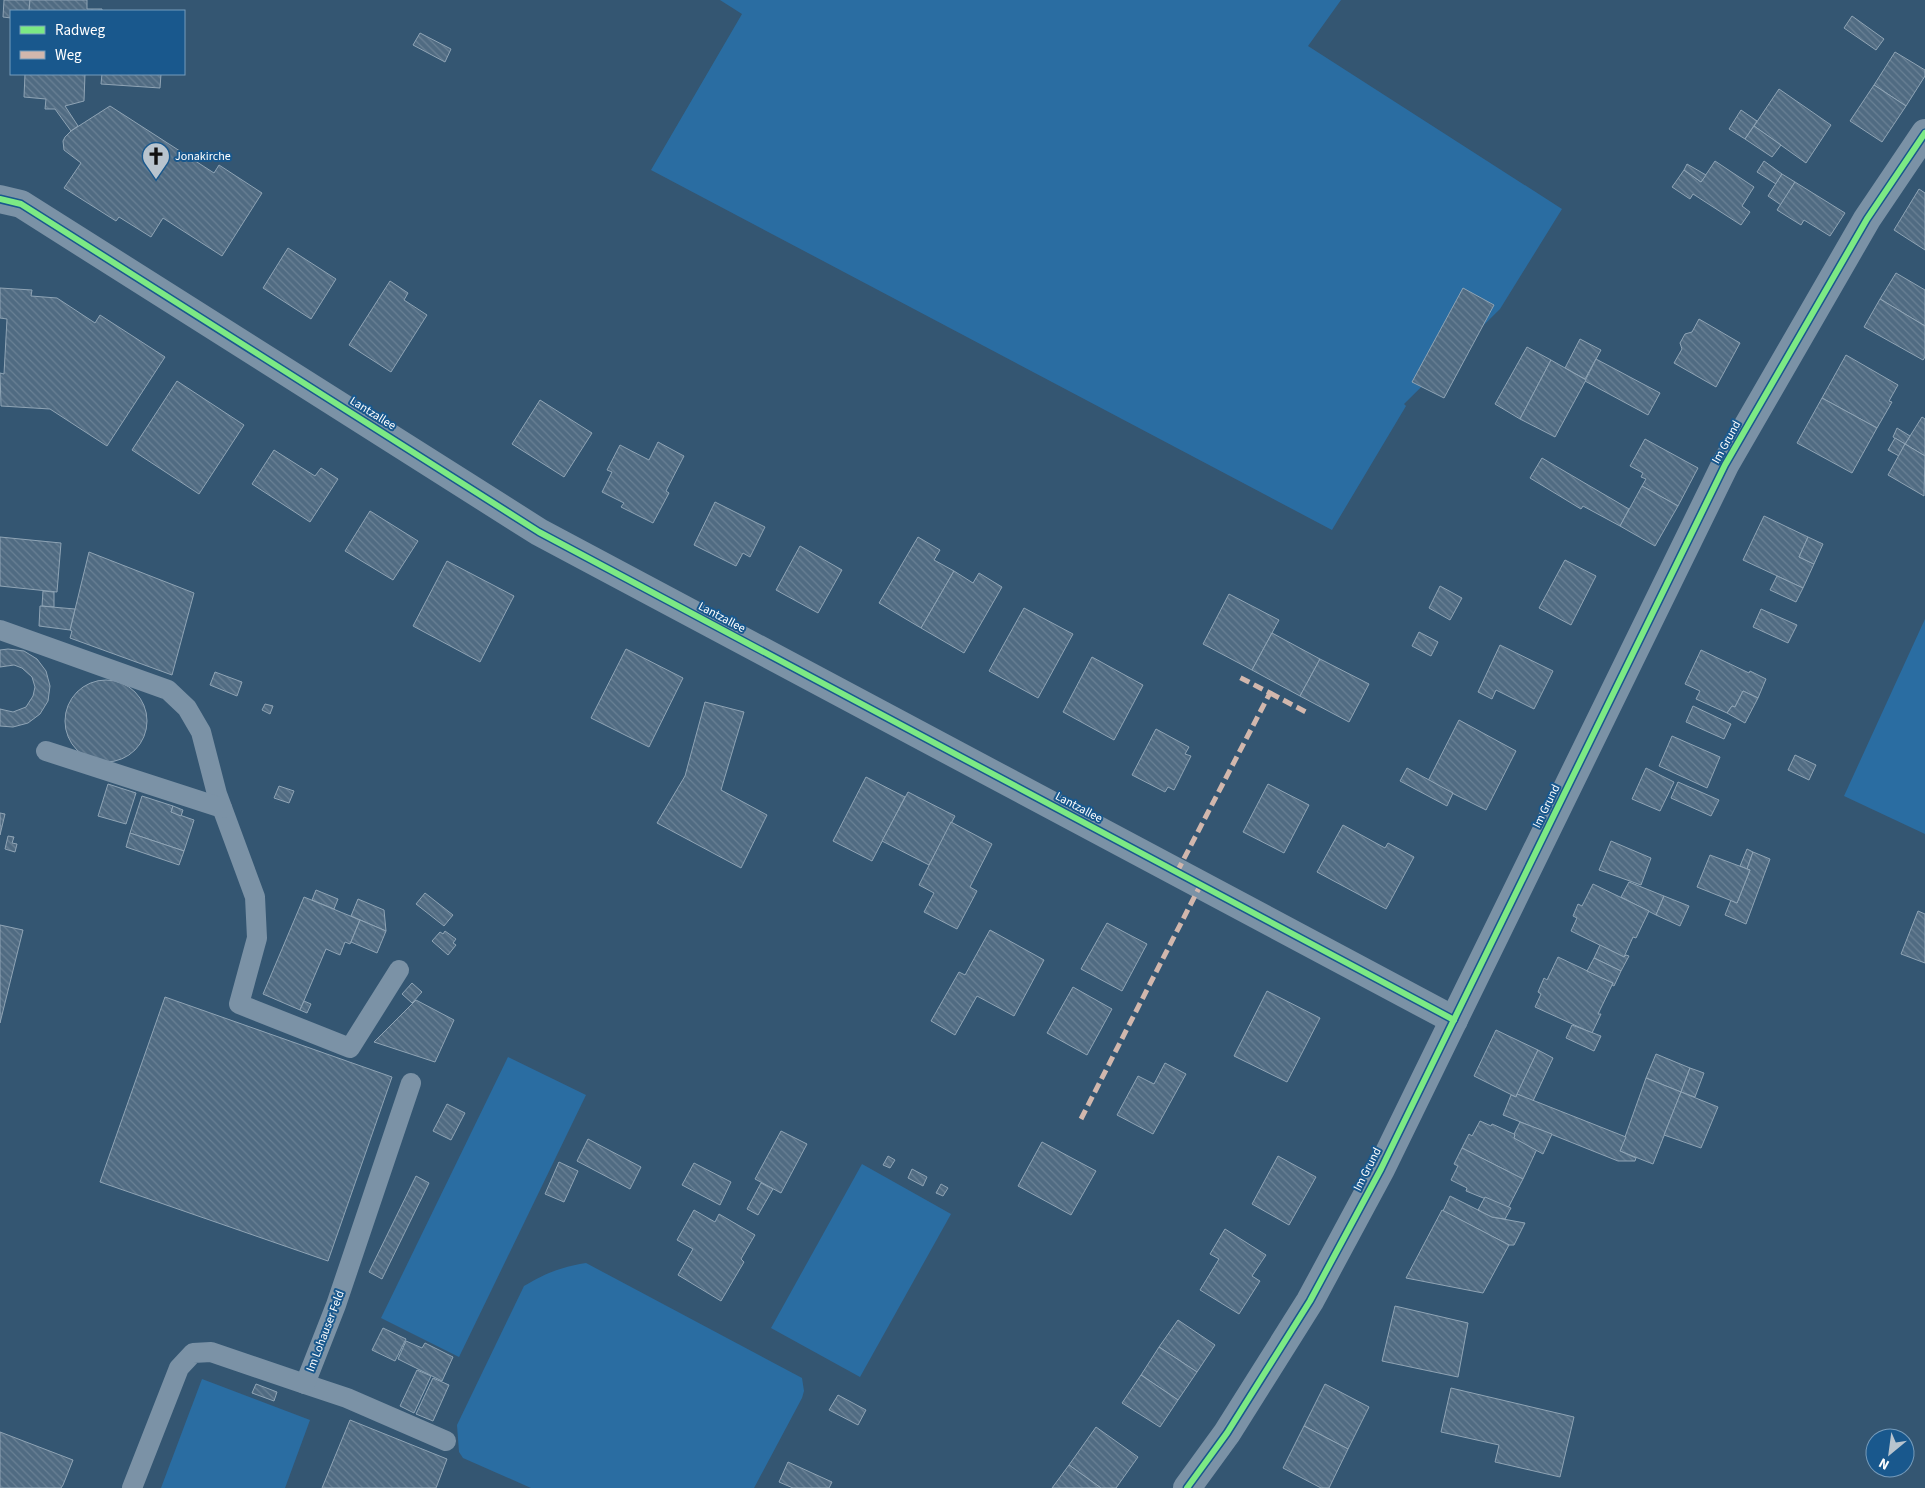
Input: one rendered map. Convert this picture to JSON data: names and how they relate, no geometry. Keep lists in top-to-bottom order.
{
  "streets": {
    "street": ["Lantzallee", "Im Grund"],
    "lane": ["Im Lohauser Feld"]
  },
  "crossings": [
    ["Lantzallee", "Im Grund"]
  ],
  "places": {
    "church": ["Jonakirche"]
  },
  "legend": ["Radweg", "Weg"],
  "north": "bottom left"
}
